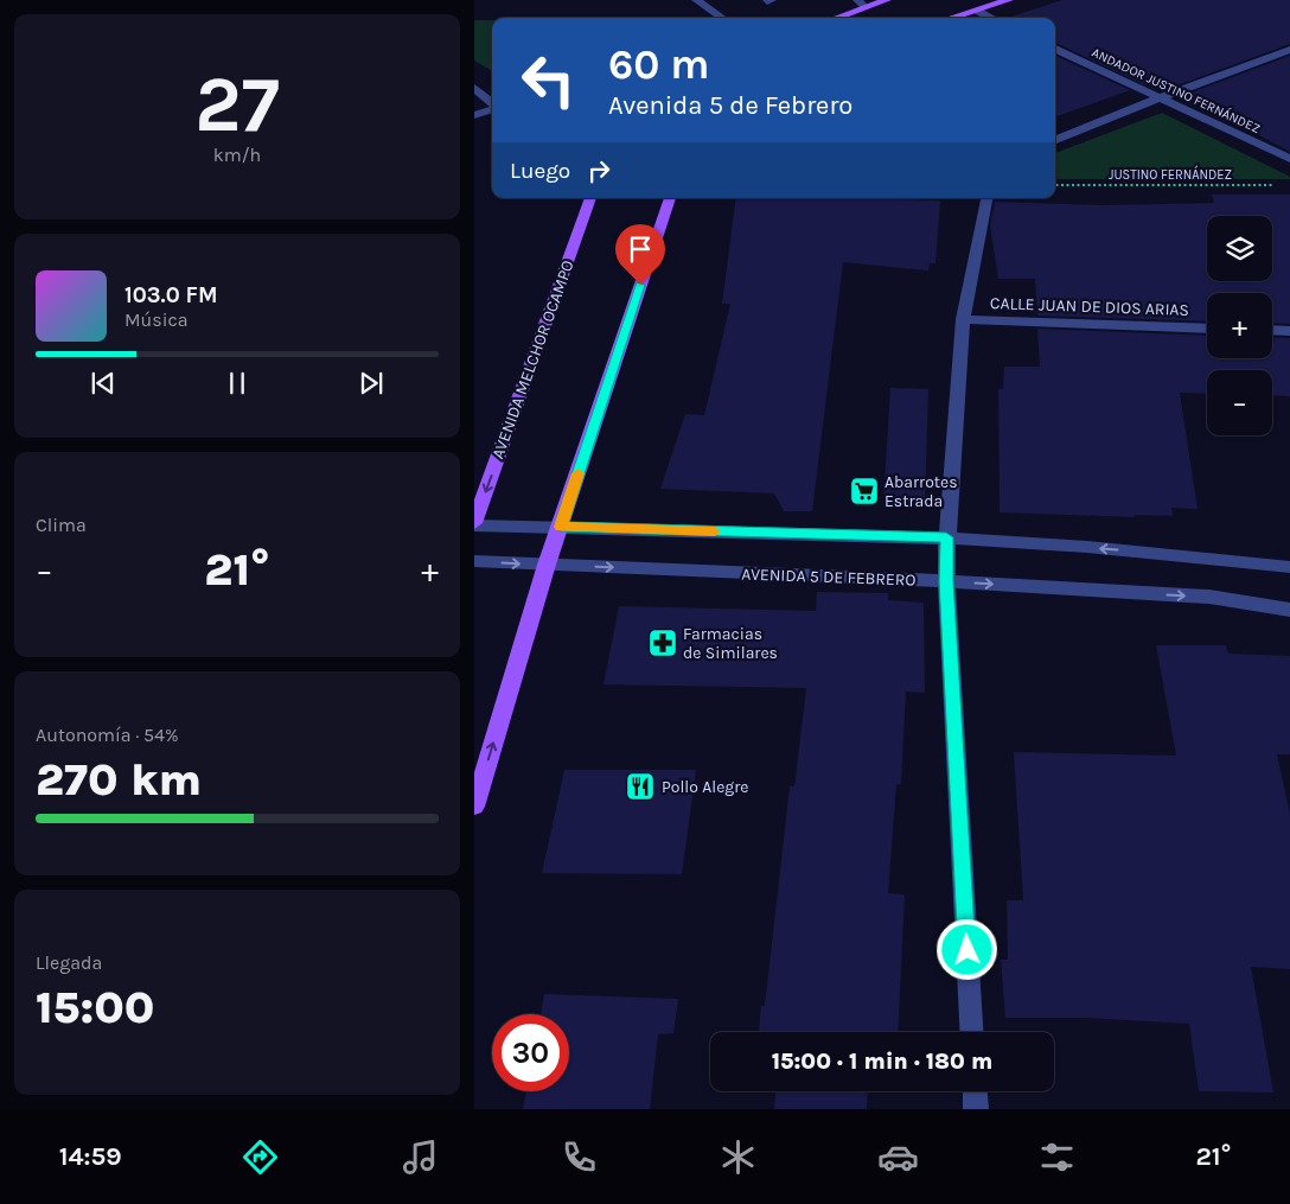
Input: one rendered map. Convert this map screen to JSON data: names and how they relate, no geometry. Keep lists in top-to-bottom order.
{
  "streets": {
    "main road": ["AVENIDA MELCHOR OCAMPO"],
    "street": ["ANDADOR JUSTINO FERNÁNDEZ", "CALLE JUAN DE DIOS ARIAS", "AVENIDA 5 DE FEBRERO"],
    "path": ["JUSTINO FERNÁNDEZ"]
  },
  "places": {
    "supermarket": ["Abarrotes Estrada"],
    "pharmacy": ["Farmacias de Similares"],
    "restaurant": ["Pollo Alegre"]
  },
  "page": {
    "tile": [
      ["27", "km/h"],
      "Clima",
      ["Autonomía · 54%", "270 km"],
      ["Llegada", "15:00"]
    ],
    "turn": ["60 m", "Avenida 5 de Febrero"],
    "then": "Luego",
    "map_buttons": ["+", "−"],
    "song": ["103.0 FM", "Música"],
    "heat": ["−", "21°", "+"],
    "limit": "30",
    "trip": "15:00 · 1 min · 180 m",
    "tabs": ["14:59", "21°"]
  }
}
